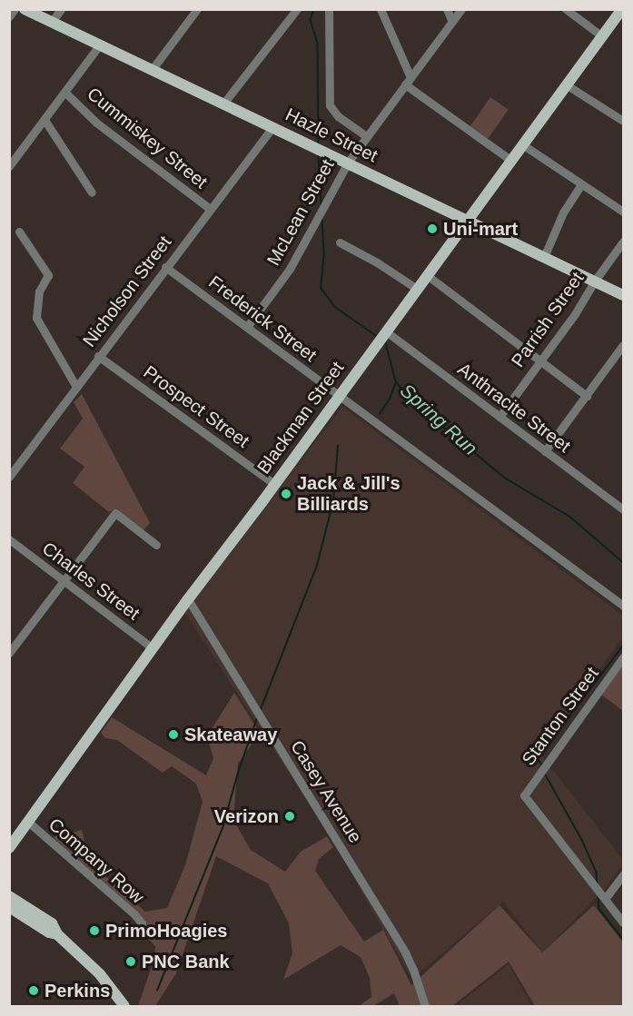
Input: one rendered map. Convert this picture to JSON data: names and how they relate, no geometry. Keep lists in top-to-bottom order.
{
  "streets": {
    "main road": ["Hazle Street", "Blackman Street"],
    "street": [
      "Cummiskey Street",
      "McLean Street",
      "Nicholson Street",
      "Frederick Street",
      "Parrish Street",
      "Prospect Street",
      "Anthracite Street",
      "Charles Street",
      "Stanton Street",
      "Casey Avenue",
      "Company Row"
    ]
  },
  "crossings": [
    ["Hazle Street", "McLean Street"],
    ["Hazle Street", "Nicholson Street"],
    ["Hazle Street", "Parrish Street"],
    ["Hazle Street", "Blackman Street"],
    ["Cummiskey Street", "Nicholson Street"],
    ["McLean Street", "Frederick Street"],
    ["Nicholson Street", "Frederick Street"],
    ["Nicholson Street", "Prospect Street"],
    ["Frederick Street", "Blackman Street"],
    ["Parrish Street", "Anthracite Street"],
    ["Prospect Street", "Blackman Street"],
    ["Anthracite Street", "Blackman Street"],
    ["Blackman Street", "Charles Street"],
    ["Blackman Street", "Casey Avenue"],
    ["Blackman Street", "Company Row"]
  ],
  "water": ["Spring Run"],
  "places": [
    "Uni-mart",
    "Jack & Jill's Billiards",
    "Skateaway",
    "Verizon",
    "PrimoHoagies",
    "PNC Bank",
    "Perkins"
  ]
}
